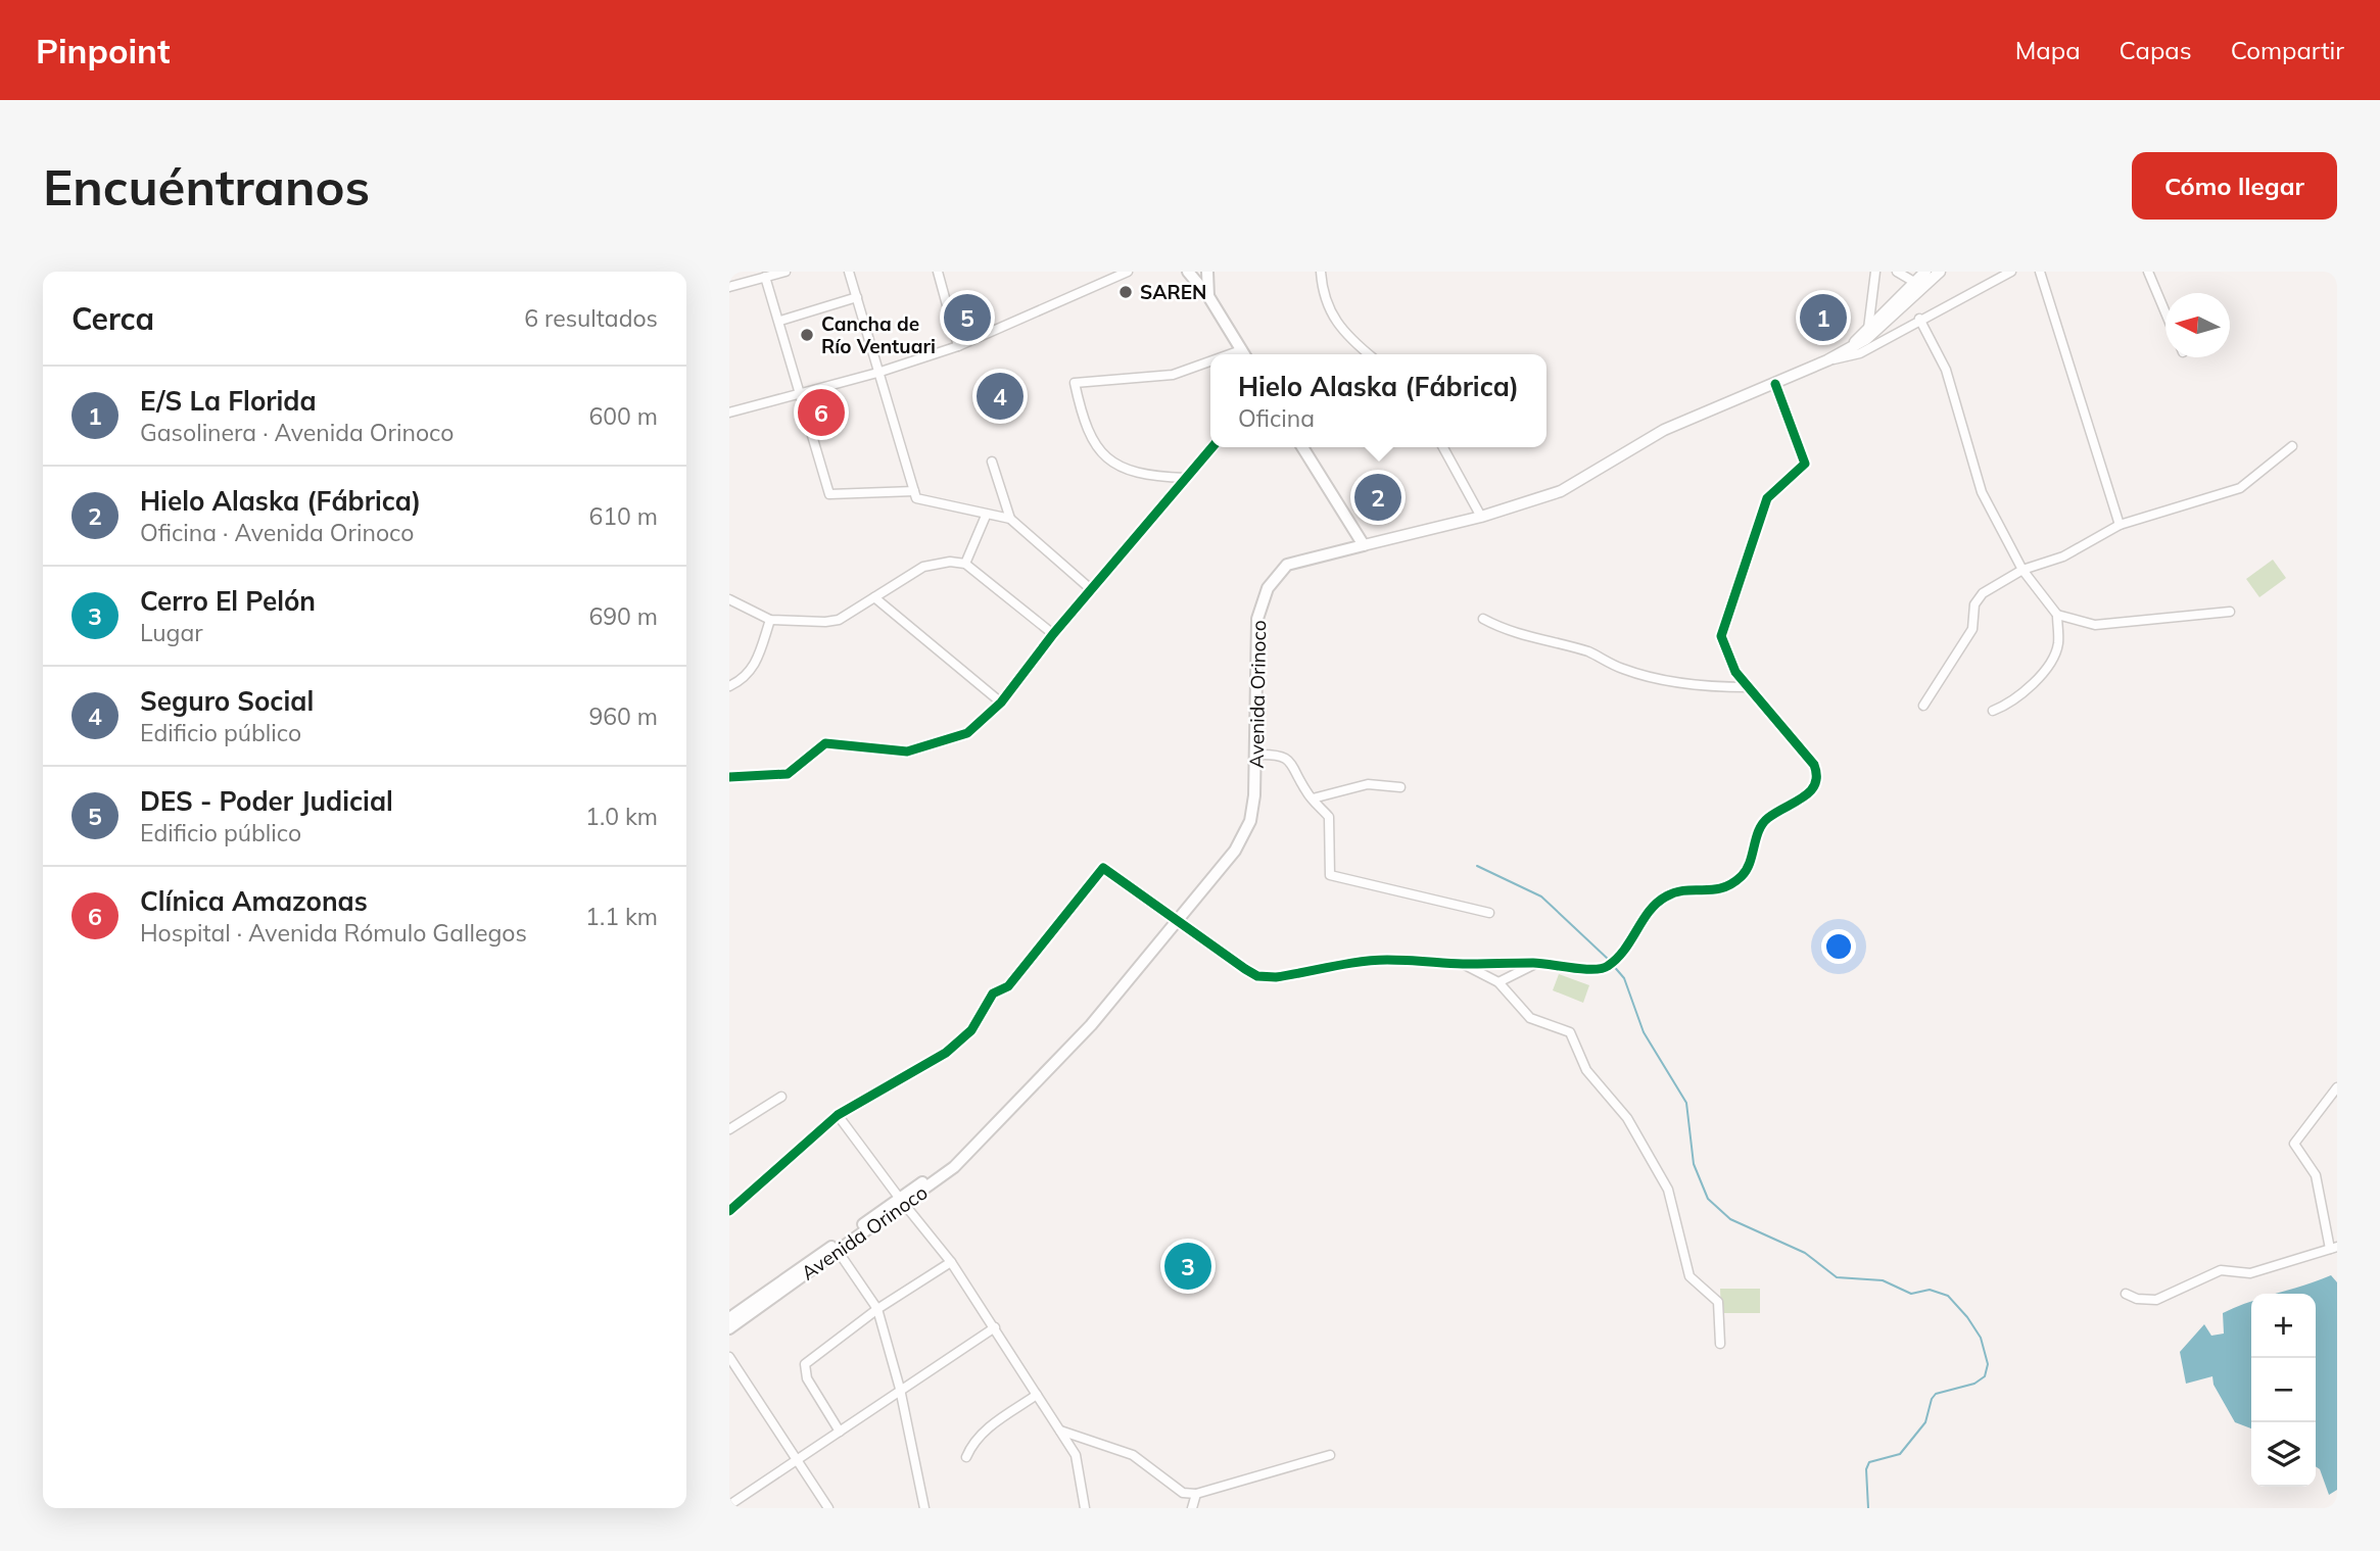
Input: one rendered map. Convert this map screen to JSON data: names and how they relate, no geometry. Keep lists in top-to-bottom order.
{
  "streets": {
    "main road": ["Avenida Orinoco"]
  },
  "places": ["SAREN", "Cancha de Río Ventuari"],
  "north": "left",
  "page": {
    "header": "Pinpoint",
    "nav": ["Mapa", "Capas", "Compartir"],
    "buttons": "Cómo llegar",
    "title": "Encuéntranos",
    "heading": ["Cerca", "6 resultados"],
    "pins": [
      "1",
      "5",
      "4",
      "6",
      "2",
      "3"
    ],
    "popup": ["Hielo Alaska (Fábrica)", "Oficina"],
    "list": [
      {
        "mark": "1",
        "name": "E/S La Florida",
        "note": "Gasolinera · Avenida Orinoco",
        "value": "600 m"
      },
      {
        "mark": "2",
        "name": "Hielo Alaska (Fábrica)",
        "note": "Oficina · Avenida Orinoco",
        "value": "610 m"
      },
      {
        "mark": "3",
        "name": "Cerro El Pelón",
        "note": "Lugar",
        "value": "690 m"
      },
      {
        "mark": "4",
        "name": "Seguro Social",
        "note": "Edificio público",
        "value": "960 m"
      },
      {
        "mark": "5",
        "name": "DES - Poder Judicial",
        "note": "Edificio público",
        "value": "1.0 km"
      },
      {
        "mark": "6",
        "name": "Clínica Amazonas",
        "note": "Hospital · Avenida Rómulo Gallegos",
        "value": "1.1 km"
      }
    ],
    "map_buttons": ["+", "−"]
  }
}
